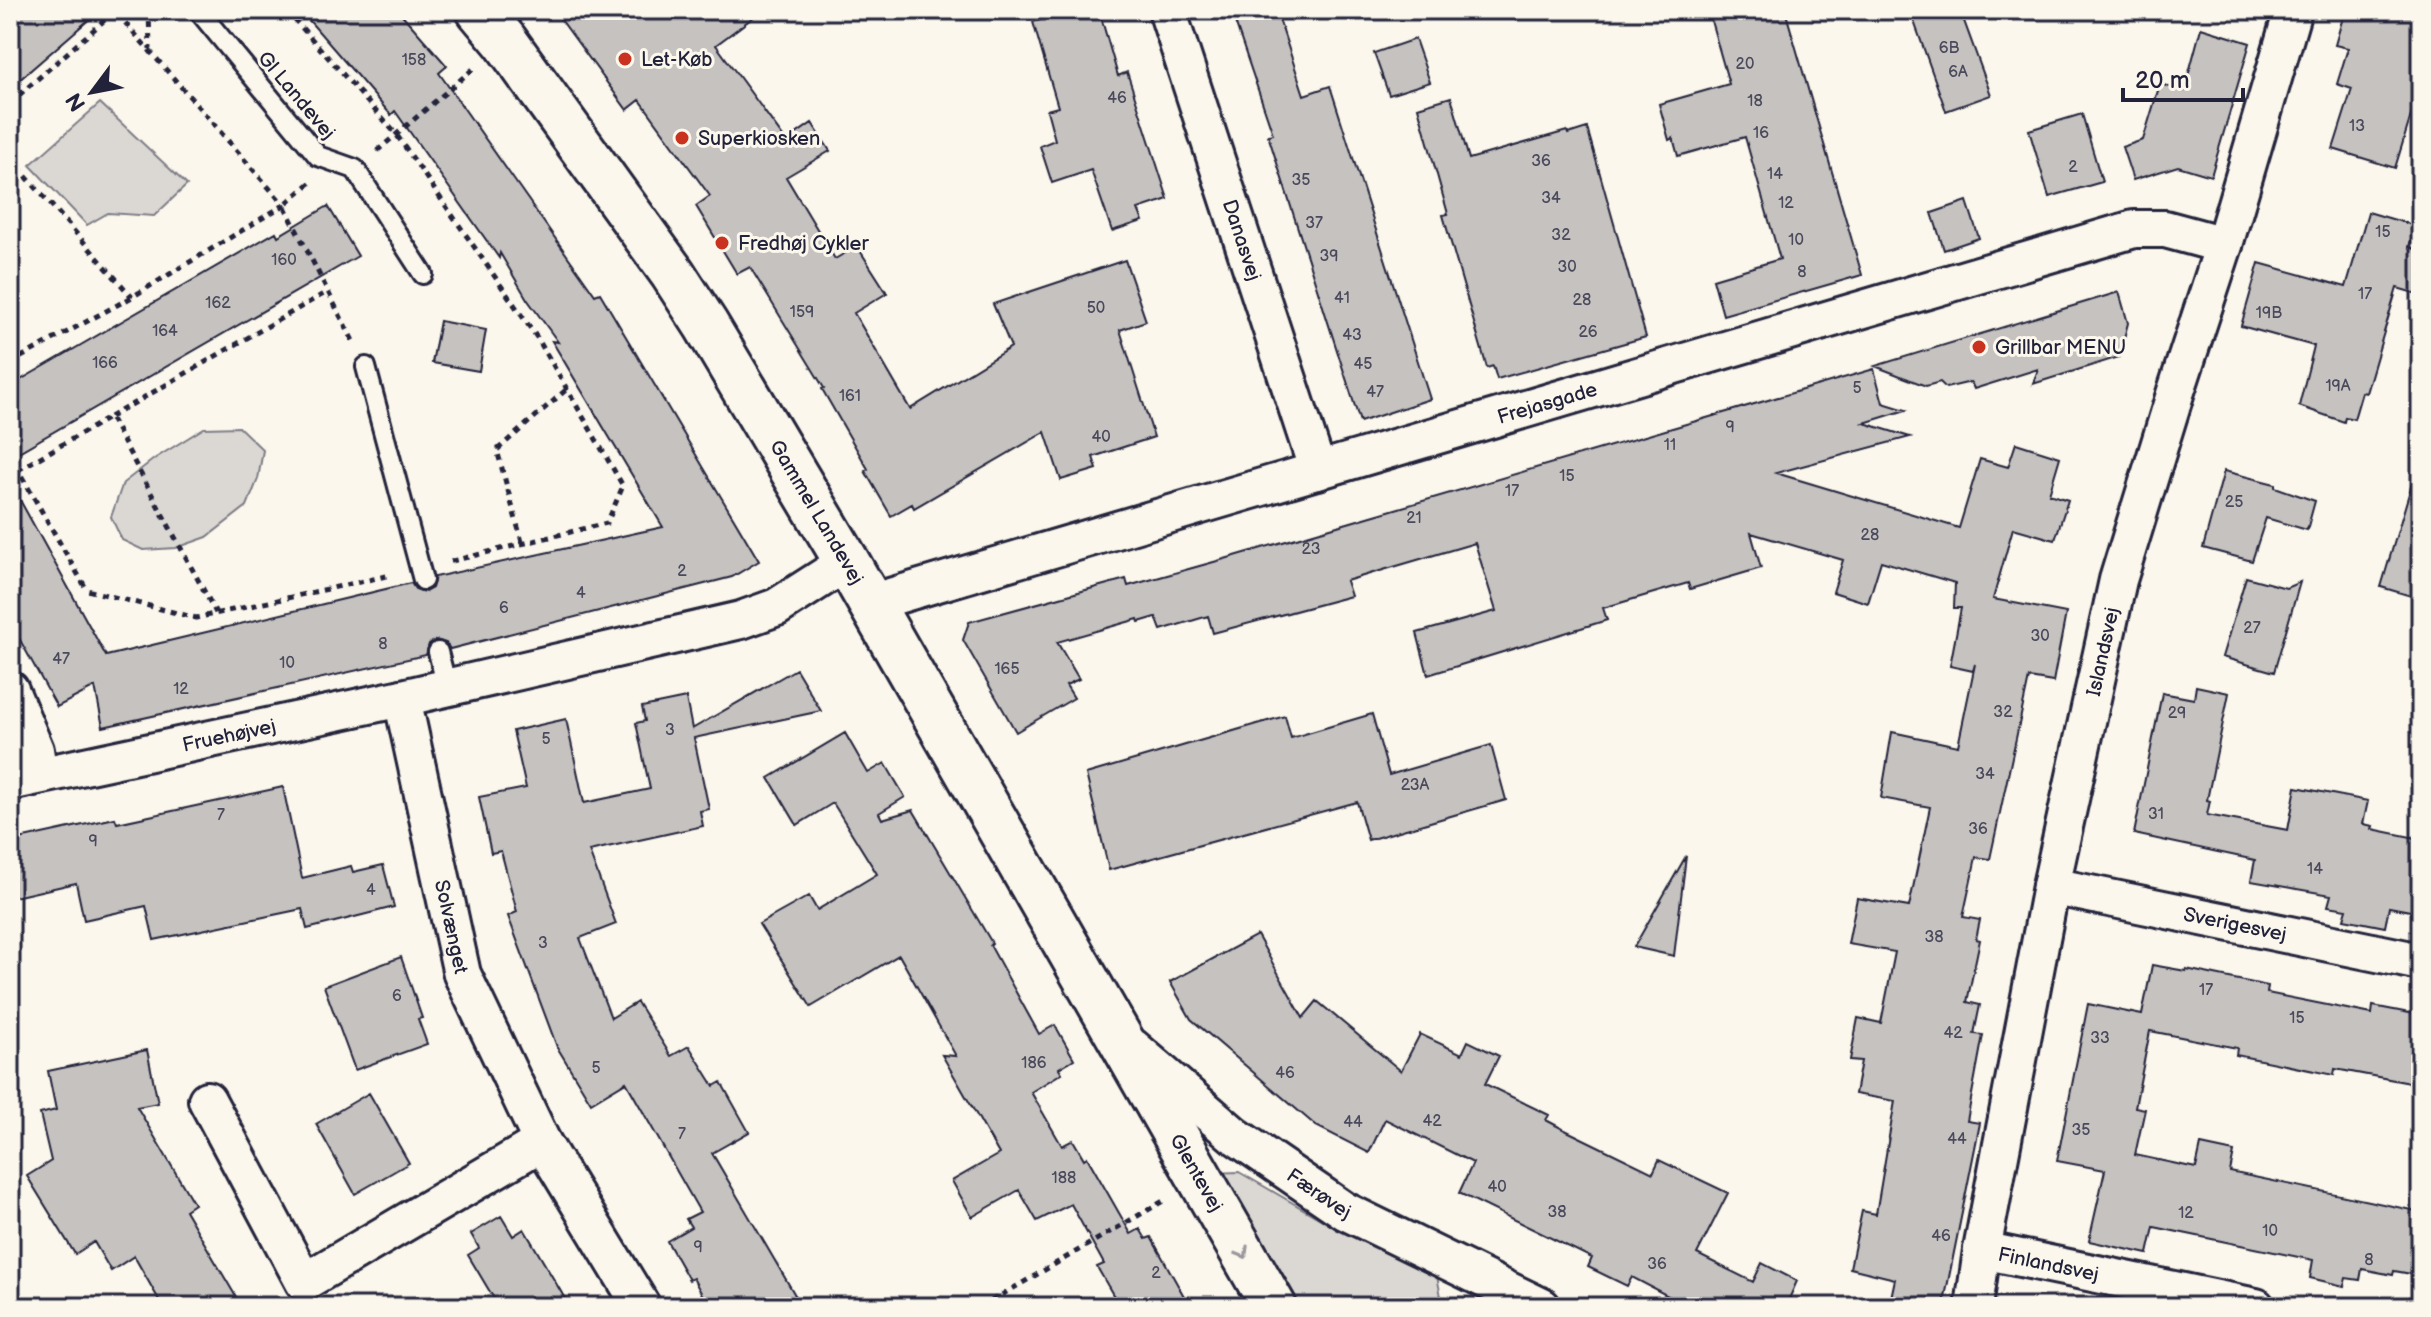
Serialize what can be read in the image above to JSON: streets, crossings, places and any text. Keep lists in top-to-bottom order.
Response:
{
  "streets": {
    "street": [
      "Danasvej",
      "Frejasgade",
      "Gammel Landevej",
      "Islandsvej",
      "Fruehøjvej",
      "Sverigesvej",
      "Solvænget",
      "Glentevej",
      "Færøvej",
      "Finlandsvej"
    ],
    "lane": ["Gl Landevej"]
  },
  "crossings": [
    ["Danasvej", "Frejasgade"],
    ["Frejasgade", "Gammel Landevej"],
    ["Frejasgade", "Islandsvej"],
    ["Gammel Landevej", "Fruehøjvej"],
    ["Gammel Landevej", "Glentevej"],
    ["Gammel Landevej", "Færøvej"],
    ["Islandsvej", "Sverigesvej"],
    ["Islandsvej", "Finlandsvej"],
    ["Fruehøjvej", "Solvænget"],
    ["Glentevej", "Færøvej"]
  ],
  "one_way": ["Glentevej"],
  "places": [
    "Let-Køb",
    "Superkiosken",
    "Fredhøj Cykler",
    "Grillbar MENU"
  ],
  "house_numbers": [
    "6B",
    "158",
    "20",
    "6A",
    "46",
    "18",
    "13",
    "16",
    "36",
    "2",
    "14",
    "35",
    "34",
    "12",
    "37",
    "15",
    "32",
    "10",
    "39",
    "160",
    "30",
    "8",
    "17",
    "41",
    "28",
    "162",
    "50",
    "159",
    "19B",
    "164",
    "26",
    "43",
    "166",
    "45",
    "19A",
    "5",
    "47",
    "161",
    "9",
    "40",
    "11",
    "15",
    "17",
    "25",
    "21",
    "28",
    "23",
    "2",
    "4",
    "6",
    "27",
    "30",
    "8",
    "47",
    "10",
    "165",
    "12",
    "32",
    "29",
    "3",
    "5",
    "34",
    "23A",
    "31",
    "7",
    "36",
    "9",
    "14",
    "4",
    "38",
    "3",
    "17",
    "6",
    "15",
    "42",
    "33",
    "186",
    "5",
    "46",
    "42",
    "44",
    "35",
    "7",
    "44",
    "188",
    "40",
    "38",
    "12",
    "10",
    "46",
    "9",
    "8",
    "36",
    "2"
  ],
  "scale_bar": "20 m",
  "north": "bottom left"
}
